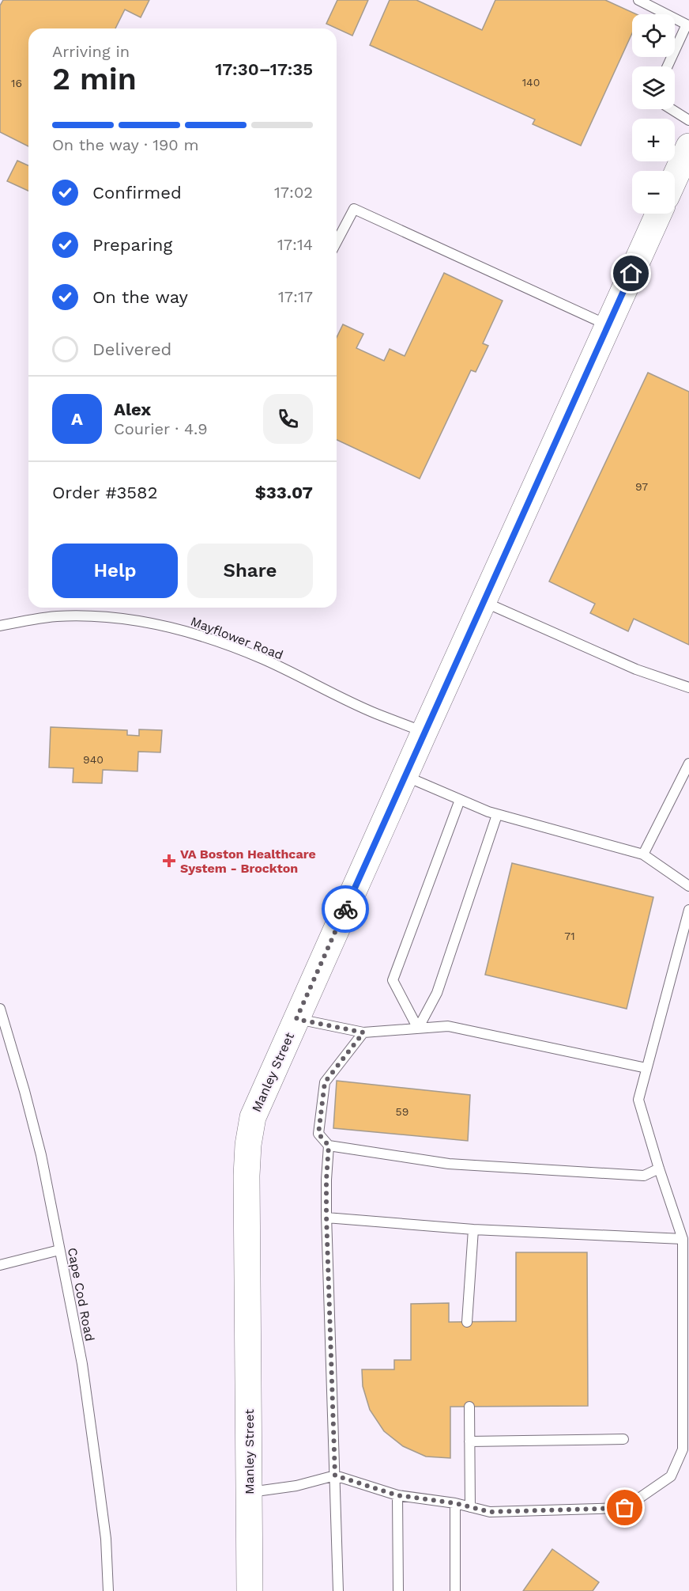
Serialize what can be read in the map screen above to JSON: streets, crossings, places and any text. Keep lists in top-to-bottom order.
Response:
{
  "streets": {
    "main road": ["Manley Street"],
    "lane": ["Mayflower Road", "Cape Cod Road"]
  },
  "crossings": [
    ["Mayflower Road", "Manley Street"]
  ],
  "places": {
    "health": ["VA Boston Healthcare System - Brockton"]
  },
  "house_numbers": [
    "140",
    "16",
    "97",
    "940",
    "71",
    "59"
  ],
  "page": {
    "map_buttons": ["+", "−"],
    "heading": ["2 min", "Arriving in", "17:30–17:35"],
    "panel": [
      "Alex",
      "Courier · 4.9",
      "Order #3582",
      "$33.07"
    ],
    "bar": "On the way · 190 m",
    "list": [
      ["Confirmed", "17:02"],
      ["Preparing", "17:14"],
      ["On the way", "17:17"],
      "Delivered"
    ],
    "round": "A",
    "buttons": ["Help", "Share"]
  }
}
